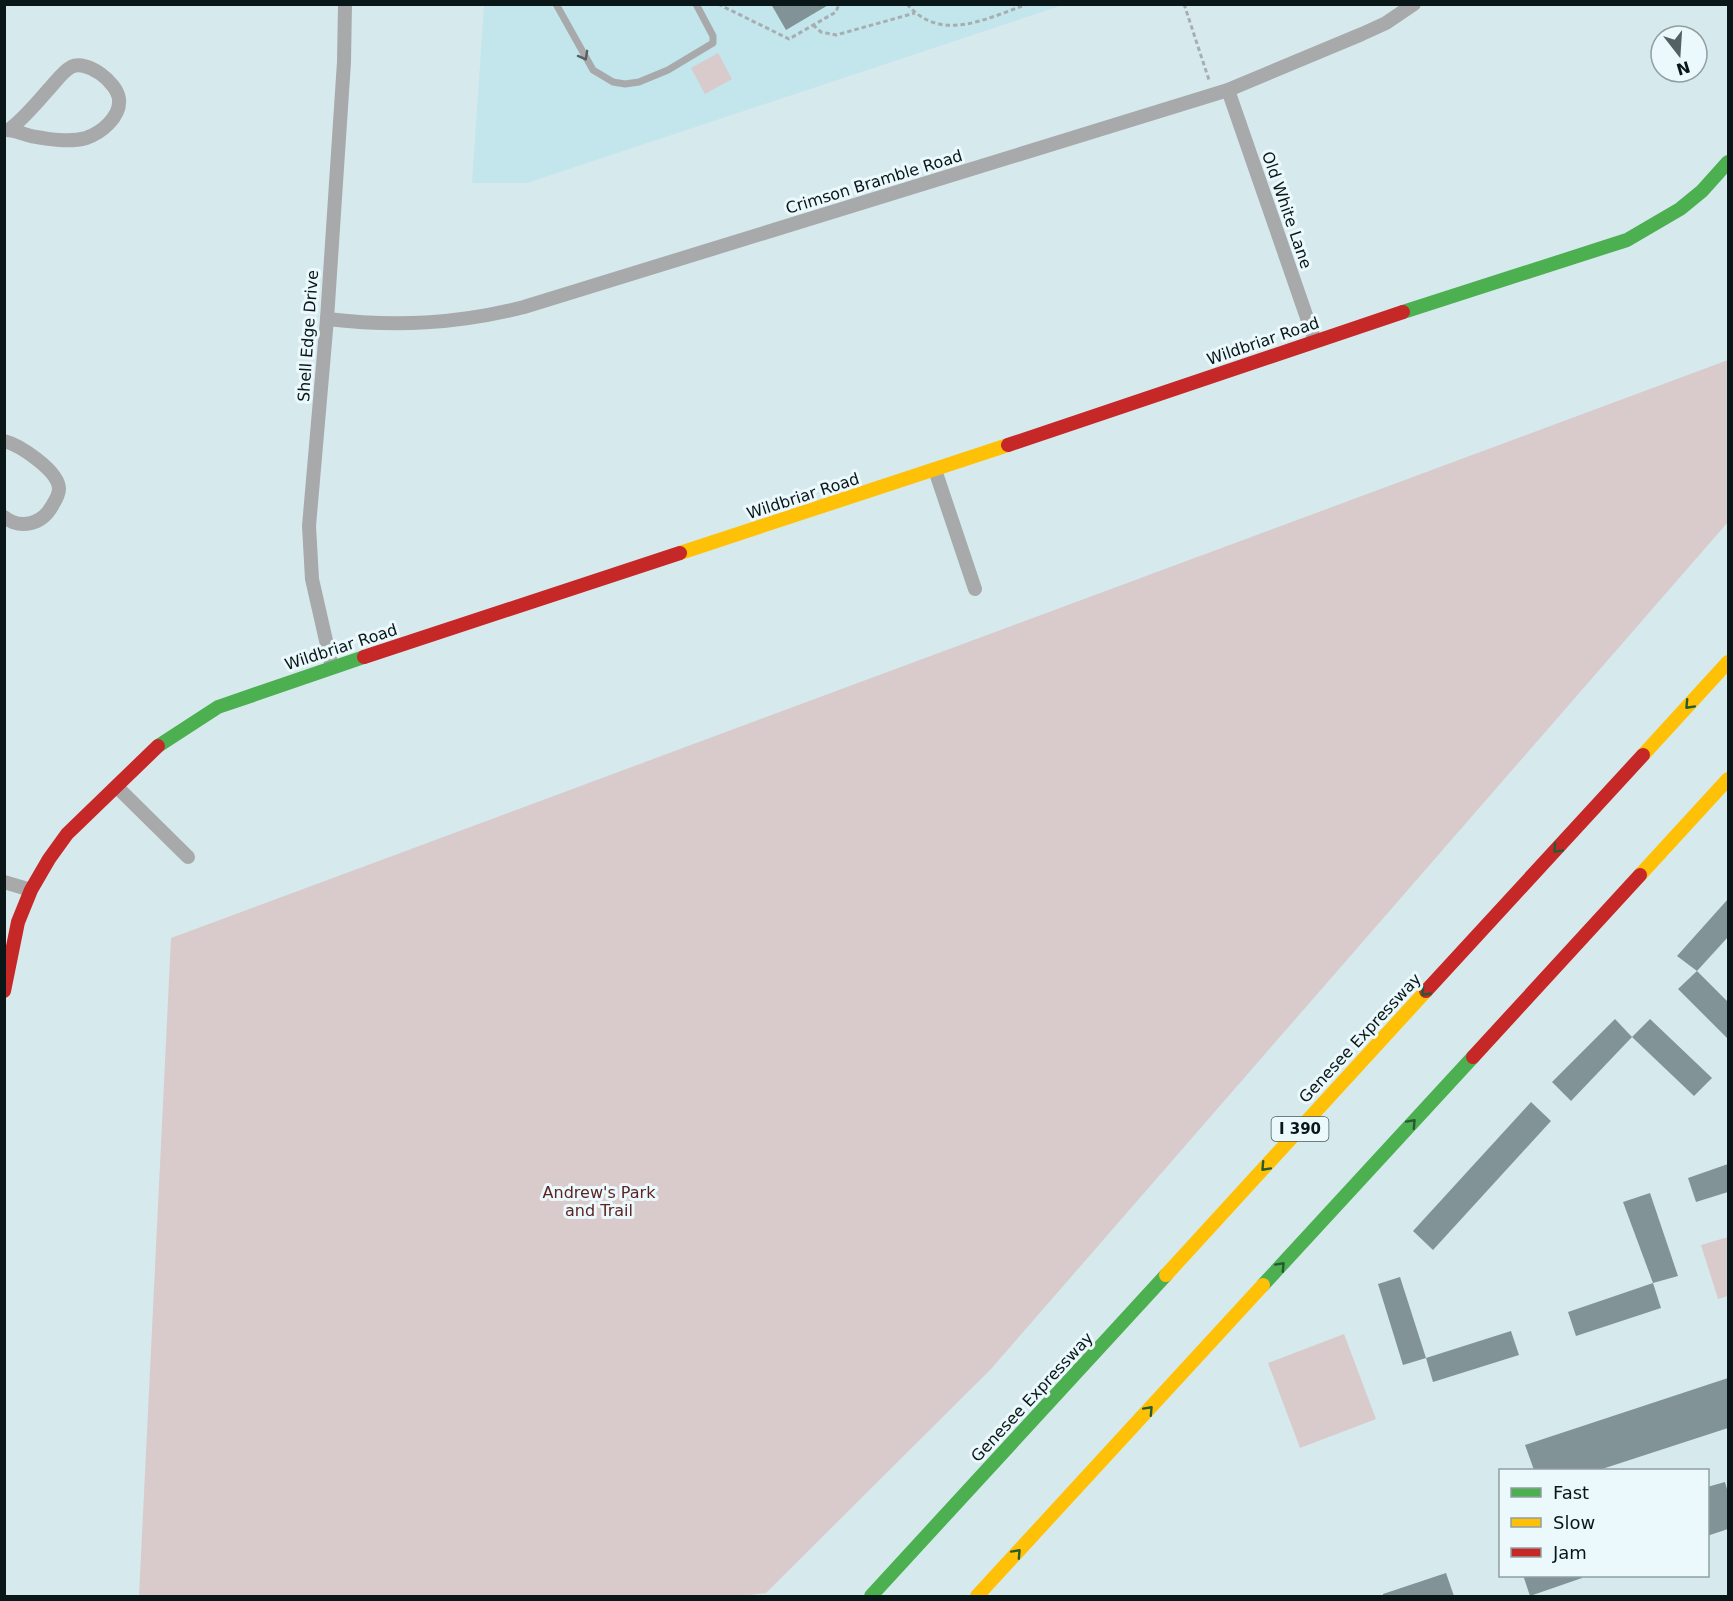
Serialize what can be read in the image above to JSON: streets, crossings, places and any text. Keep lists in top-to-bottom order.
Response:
{
  "streets": {
    "main road": ["Wildbriar Road", "Genesee Expressway", "I 390"],
    "street": ["Crimson Bramble Road", "Old White Lane", "Shell Edge Drive"]
  },
  "crossings": [
    ["Crimson Bramble Road", "Old White Lane"],
    ["Crimson Bramble Road", "Shell Edge Drive"],
    ["Old White Lane", "Wildbriar Road"],
    ["Shell Edge Drive", "Wildbriar Road"]
  ],
  "parks": ["Andrew's Park and Trail"],
  "legend": ["Fast", "Slow", "Jam"],
  "north": "bottom"
}
